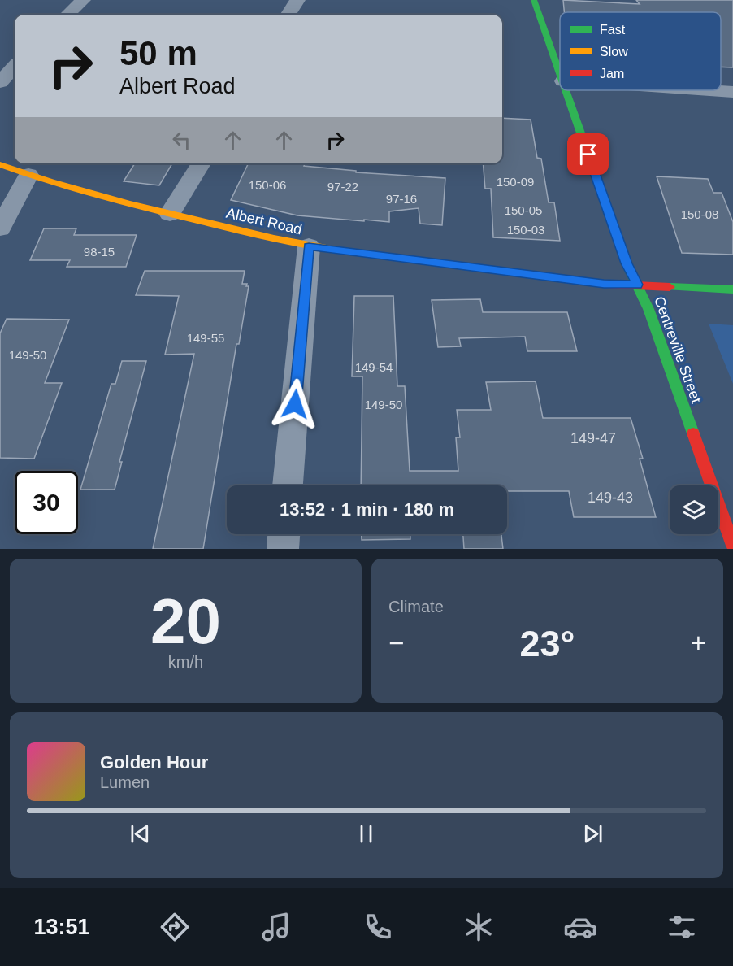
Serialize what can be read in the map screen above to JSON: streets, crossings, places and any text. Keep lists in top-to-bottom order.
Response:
{
  "streets": {
    "street": ["Albert Road", "Centreville Street"]
  },
  "crossings": [
    ["Albert Road", "Centreville Street"]
  ],
  "house_numbers": [
    "150-09",
    "150-06",
    "97-22",
    "97-16",
    "150-05",
    "150-08",
    "150-03",
    "98-15",
    "149-55",
    "149-50",
    "149-54",
    "149-50",
    "149-47",
    "149-43"
  ],
  "legend": ["Fast", "Slow", "Jam"],
  "page": {
    "turn": ["50 m", "Albert Road"],
    "limit": "30",
    "trip": "13:52 · 1 min · 180 m",
    "tile": [
      ["20", "km/h"],
      "Climate"
    ],
    "heat": ["−", "23°", "+"],
    "song": ["Golden Hour", "Lumen"],
    "tabs": "13:51"
  }
}
